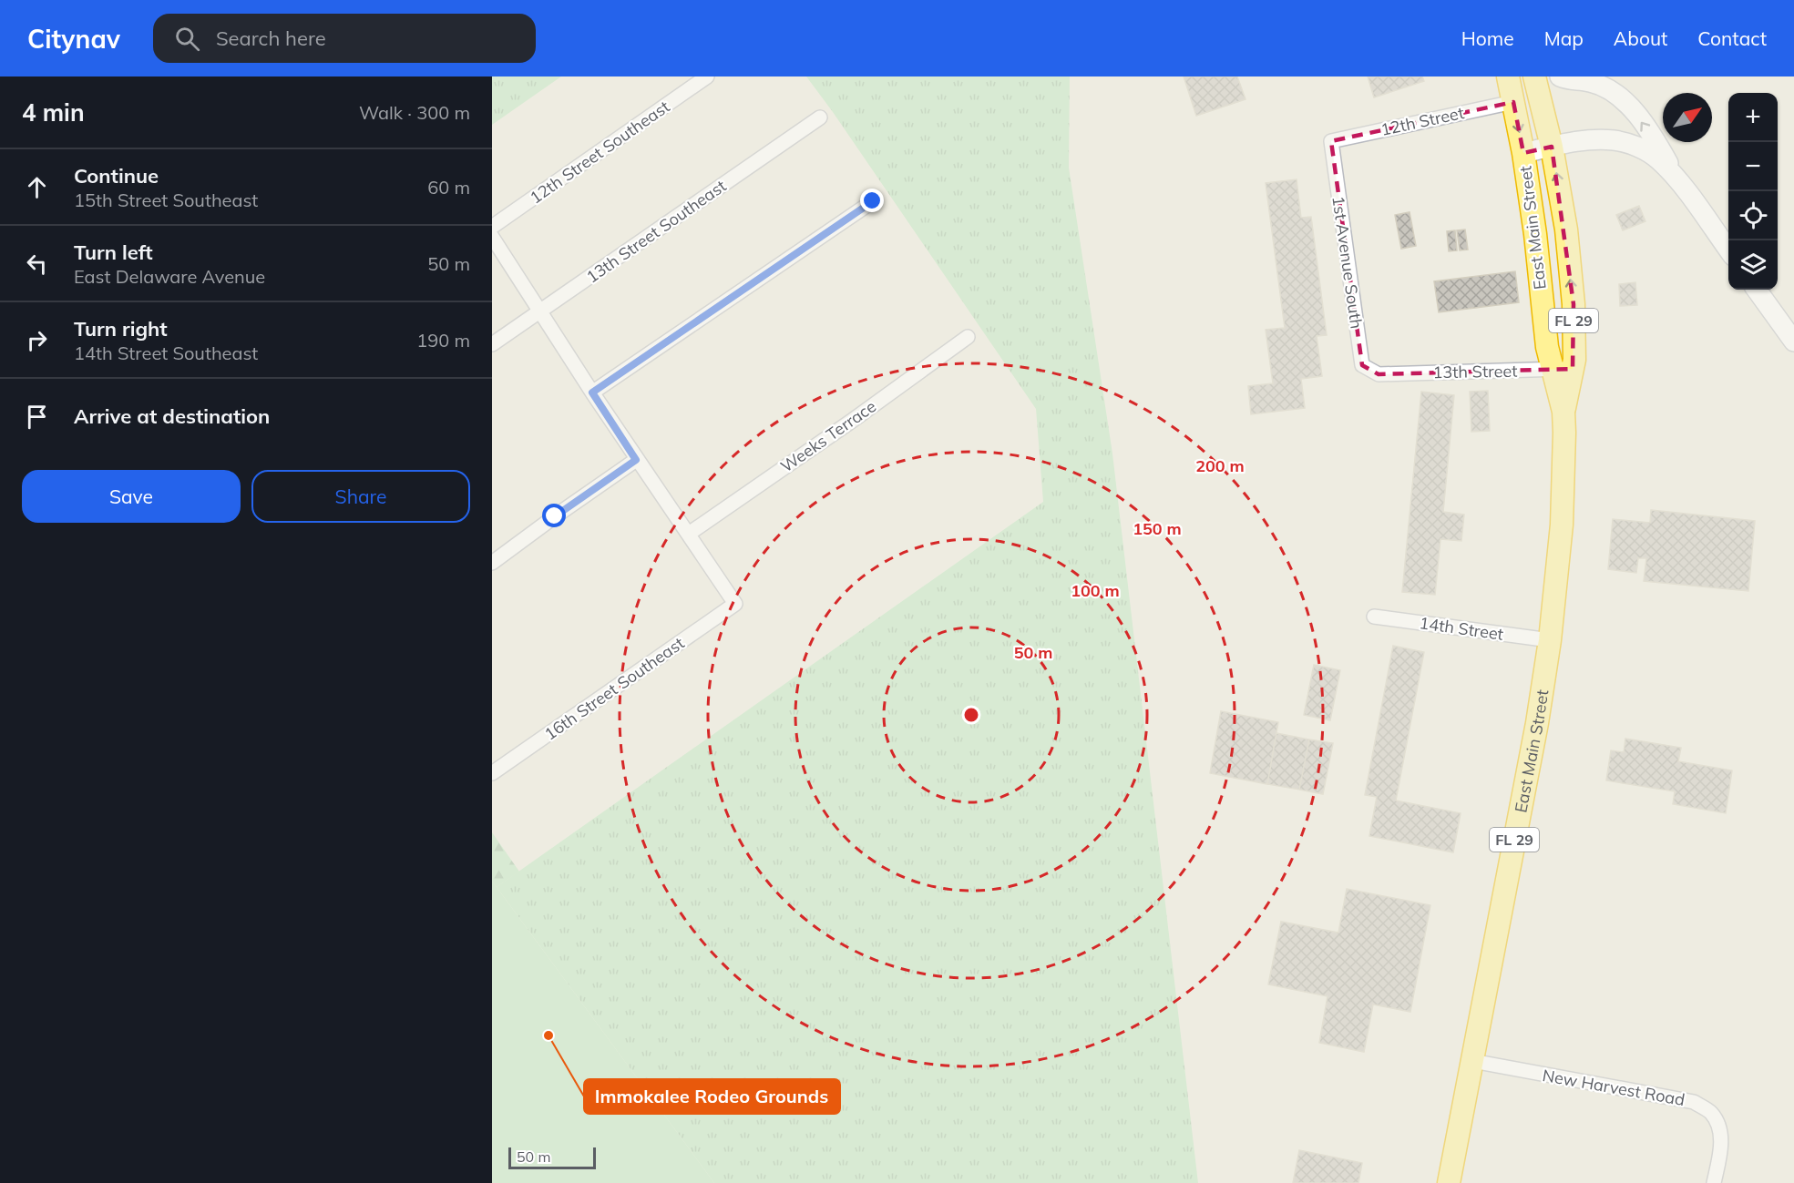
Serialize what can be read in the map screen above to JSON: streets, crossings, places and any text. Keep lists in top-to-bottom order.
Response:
{
  "streets": {
    "highway": ["East Main Street", "FL 29"],
    "street": [
      "12th Street",
      "12th Street Southeast",
      "13th Street Southeast",
      "1st Avenue South",
      "13th Street",
      "Weeks Terrace",
      "14th Street",
      "16th Street Southeast",
      "New Harvest Road"
    ]
  },
  "crossings": [
    ["12th Street", "East Main Street"],
    ["12th Street", "1st Avenue South"],
    ["East Main Street", "13th Street"],
    ["East Main Street", "14th Street"],
    ["East Main Street", "New Harvest Road"],
    ["1st Avenue South", "13th Street"],
    ["Weeks Terrace", "16th Street Southeast"]
  ],
  "places": ["Immokalee Rodeo Grounds"],
  "scale_bar": "50 m",
  "north": "top right",
  "page": {
    "header": "Citynav",
    "search": "Search here",
    "nav": [
      "Home",
      "Map",
      "About",
      "Contact"
    ],
    "heading": ["4 min", "Walk · 300 m"],
    "map_buttons": ["+", "−"],
    "list": [
      ["Continue", "15th Street Southeast", "60 m"],
      ["Turn left", "East Delaware Avenue", "50 m"],
      ["Turn right", "14th Street Southeast", "190 m"],
      "Arrive at destination"
    ],
    "buttons": ["Save", "Share"],
    "scale": "50 m"
  },
  "rings": [
    "200 m",
    "150 m",
    "100 m",
    "50 m"
  ]
}
